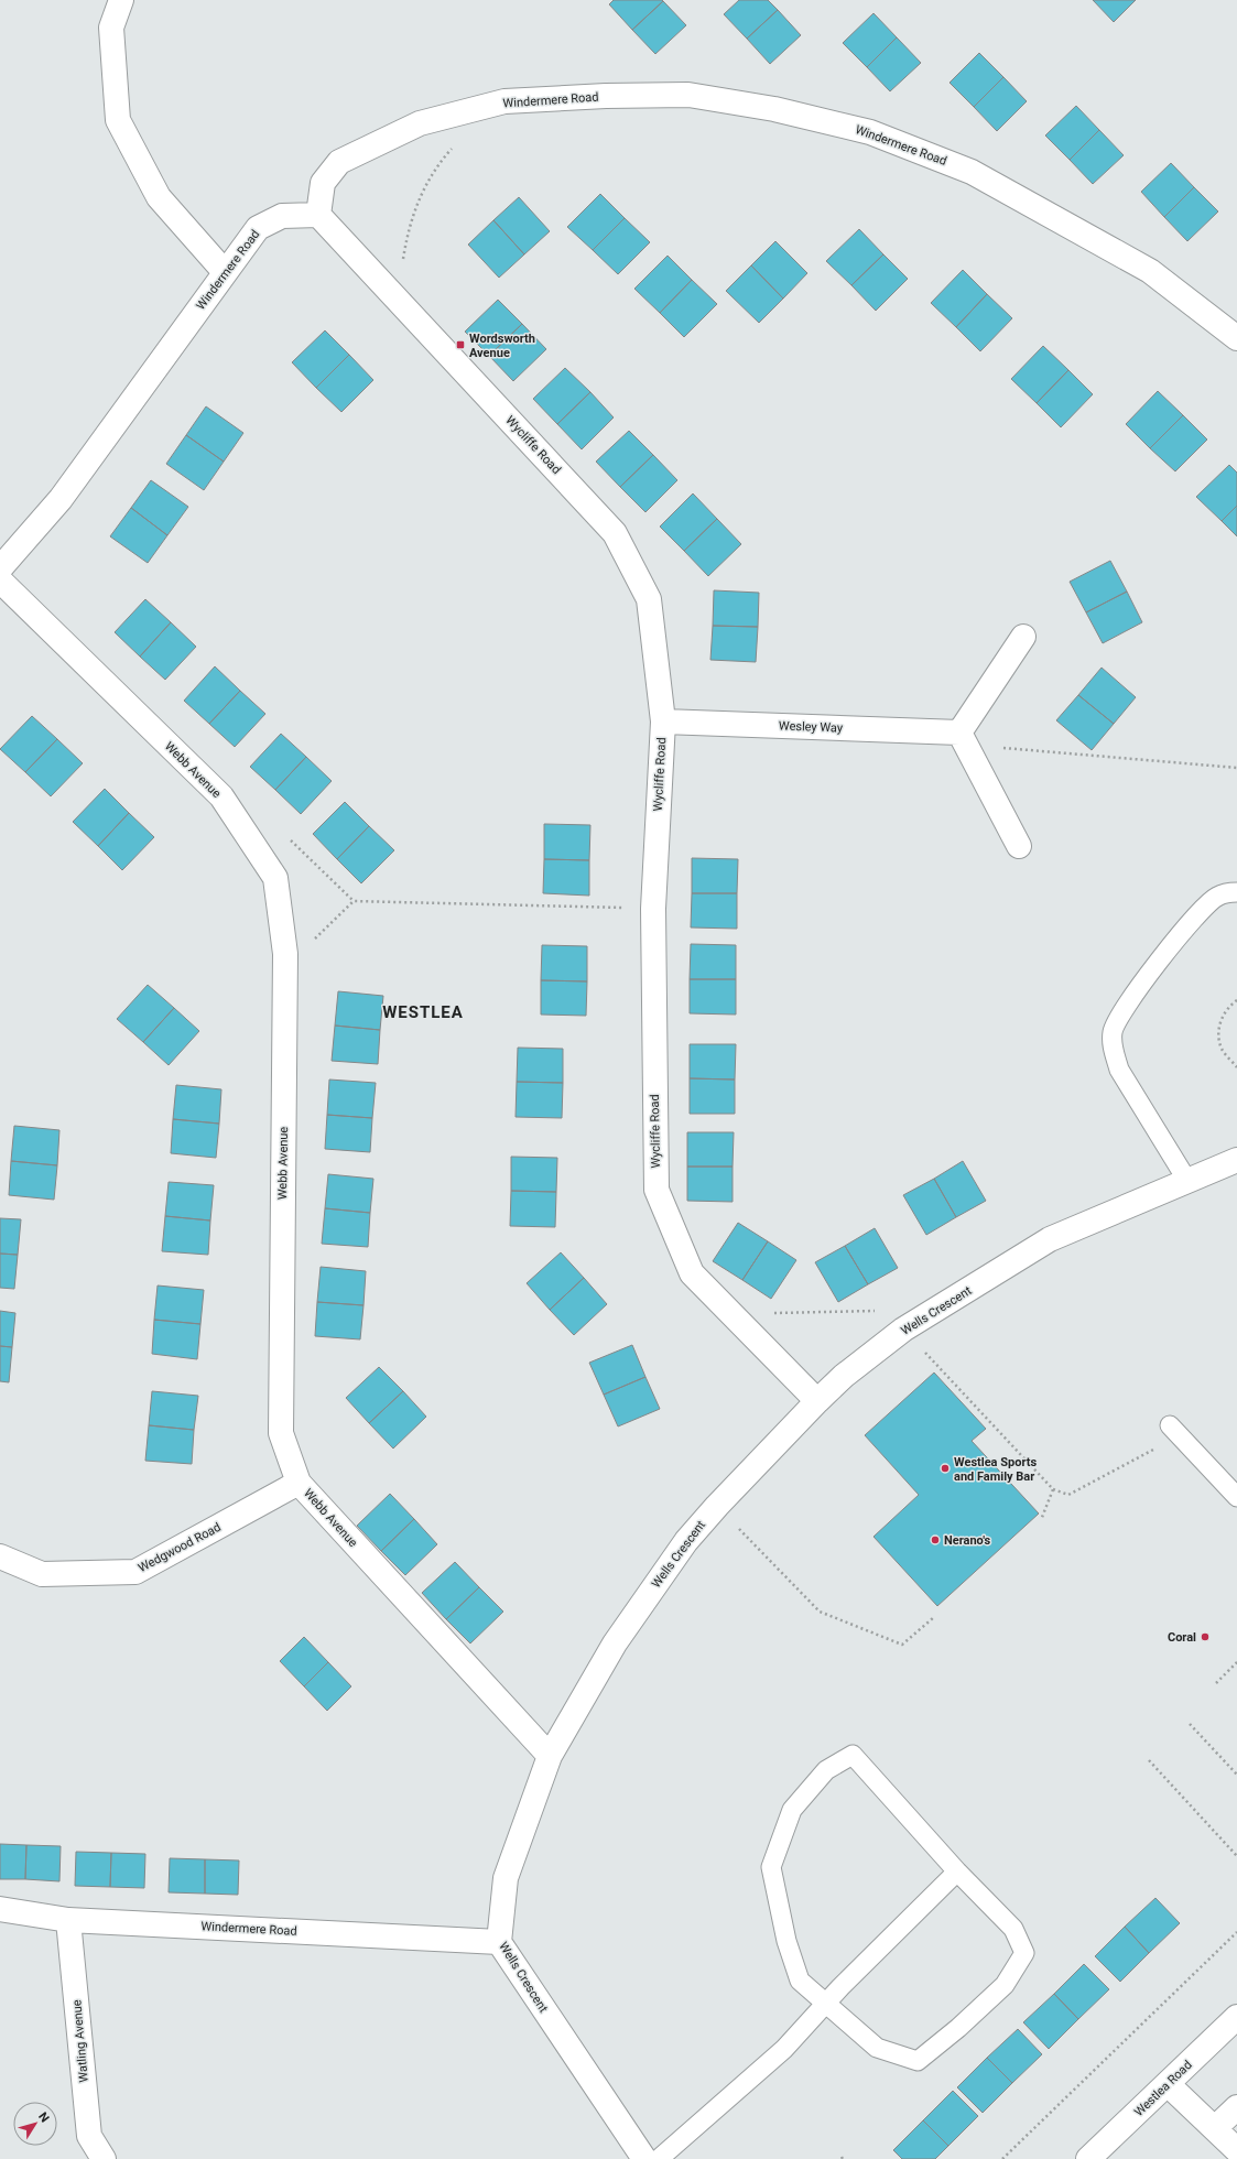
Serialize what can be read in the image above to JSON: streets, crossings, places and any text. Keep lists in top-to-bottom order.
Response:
{
  "streets": {
    "street": [
      "Windermere Road",
      "Wycliffe Road",
      "Wesley Way",
      "Webb Avenue",
      "Wells Crescent",
      "Wedgwood Road",
      "Watling Avenue",
      "Westlea Road"
    ]
  },
  "crossings": [
    ["Windermere Road", "Wycliffe Road"],
    ["Windermere Road", "Wells Crescent"],
    ["Windermere Road", "Watling Avenue"],
    ["Wycliffe Road", "Wesley Way"],
    ["Wycliffe Road", "Wells Crescent"],
    ["Webb Avenue", "Wells Crescent"],
    ["Webb Avenue", "Wedgwood Road"]
  ],
  "districts": ["WESTLEA"],
  "places": {
    "transit": ["Wordsworth Avenue"],
    "other": ["Westlea Sports and Family Bar", "Nerano's", "Coral"]
  },
  "north": "top right"
}
